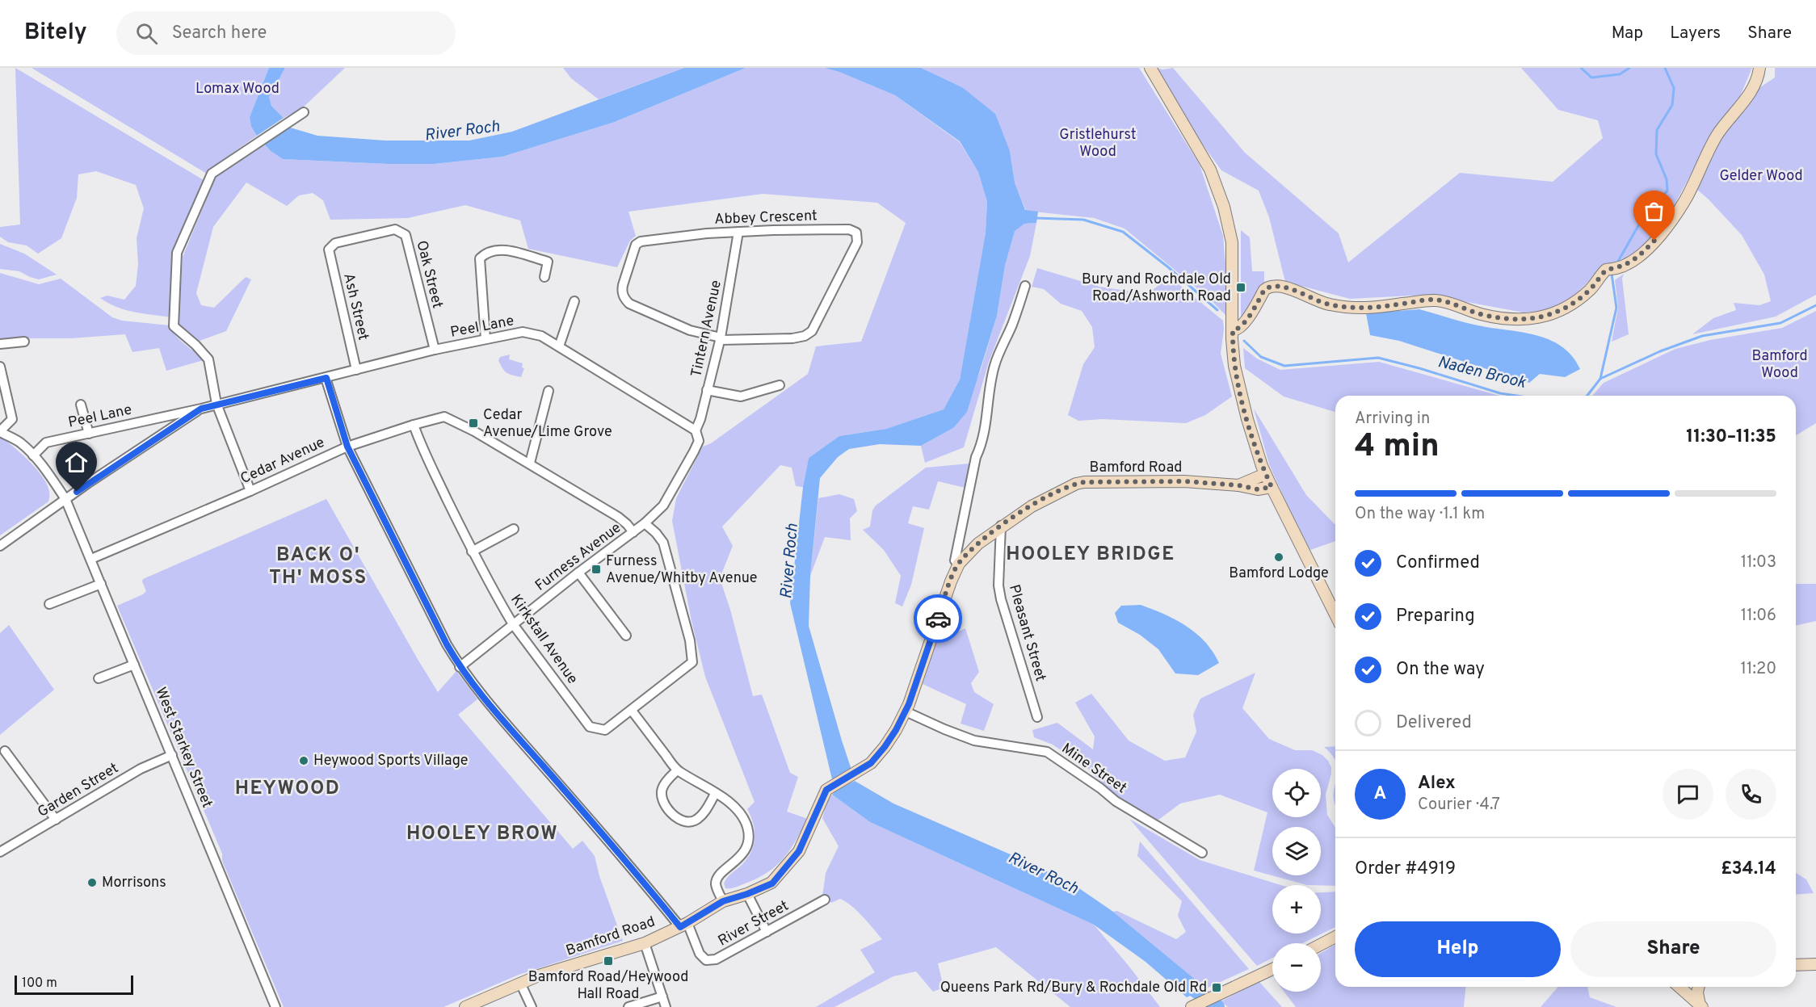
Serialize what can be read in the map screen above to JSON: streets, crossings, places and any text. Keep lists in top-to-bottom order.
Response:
{
  "streets": {
    "street": [
      "Abbey Crescent",
      "Oak Street",
      "Ash Street",
      "Peel Lane",
      "Tintern Avenue",
      "Cedar Avenue",
      "Bamford Road",
      "Furness Avenue",
      "Pleasant Street",
      "Kirkstall Avenue",
      "West Starkey Street",
      "Mine Street",
      "Garden Street",
      "River Street"
    ]
  },
  "crossings": [
    ["Abbey Crescent", "Tintern Avenue"],
    ["Oak Street", "Ash Street"],
    ["Oak Street", "Peel Lane"],
    ["Ash Street", "Peel Lane"],
    ["Peel Lane", "Tintern Avenue"],
    ["Peel Lane", "West Starkey Street"],
    ["Cedar Avenue", "Furness Avenue"],
    ["Cedar Avenue", "Kirkstall Avenue"],
    ["Cedar Avenue", "West Starkey Street"],
    ["Bamford Road", "Pleasant Street"],
    ["Bamford Road", "Mine Street"],
    ["Bamford Road", "River Street"],
    ["Furness Avenue", "Kirkstall Avenue"],
    ["West Starkey Street", "Garden Street"]
  ],
  "districts": [
    "HOOLEY BRIDGE",
    "BACK O' TH' MOSS",
    "HEYWOOD",
    "HOOLEY BROW"
  ],
  "water": ["River Roch", "Naden Brook"],
  "parks": [
    "Lomax Wood",
    "Gristlehurst Wood",
    "Gelder Wood",
    "Bamford Wood"
  ],
  "places": {
    "transit": [
      "Bury and Rochdale Old Road/Ashworth Road",
      "Cedar Avenue/Lime Grove",
      "Furness Avenue/Whitby Avenue",
      "Bamford Road/Heywood Hall Road",
      "Queens Park Rd/Bury & Rochdale Old Rd"
    ],
    "other": ["Bamford Lodge", "Heywood Sports Village", "Morrisons"]
  },
  "scale_bar": "100 m",
  "page": {
    "header": "Bitely",
    "search": "Search here",
    "nav": ["Map", "Layers", "Share"],
    "heading": ["4 min", "Arriving in", "11:30–11:35"],
    "panel": [
      "Alex",
      "Courier · 4.7",
      "Order #4919",
      "£34.14"
    ],
    "bar": "On the way · 1.1 km",
    "list": [
      ["Confirmed", "11:03"],
      ["Preparing", "11:06"],
      ["On the way", "11:20"],
      "Delivered"
    ],
    "map_buttons": ["+", "−"],
    "round": "A",
    "buttons": ["Help", "Share"],
    "scale": "100 m"
  }
}
